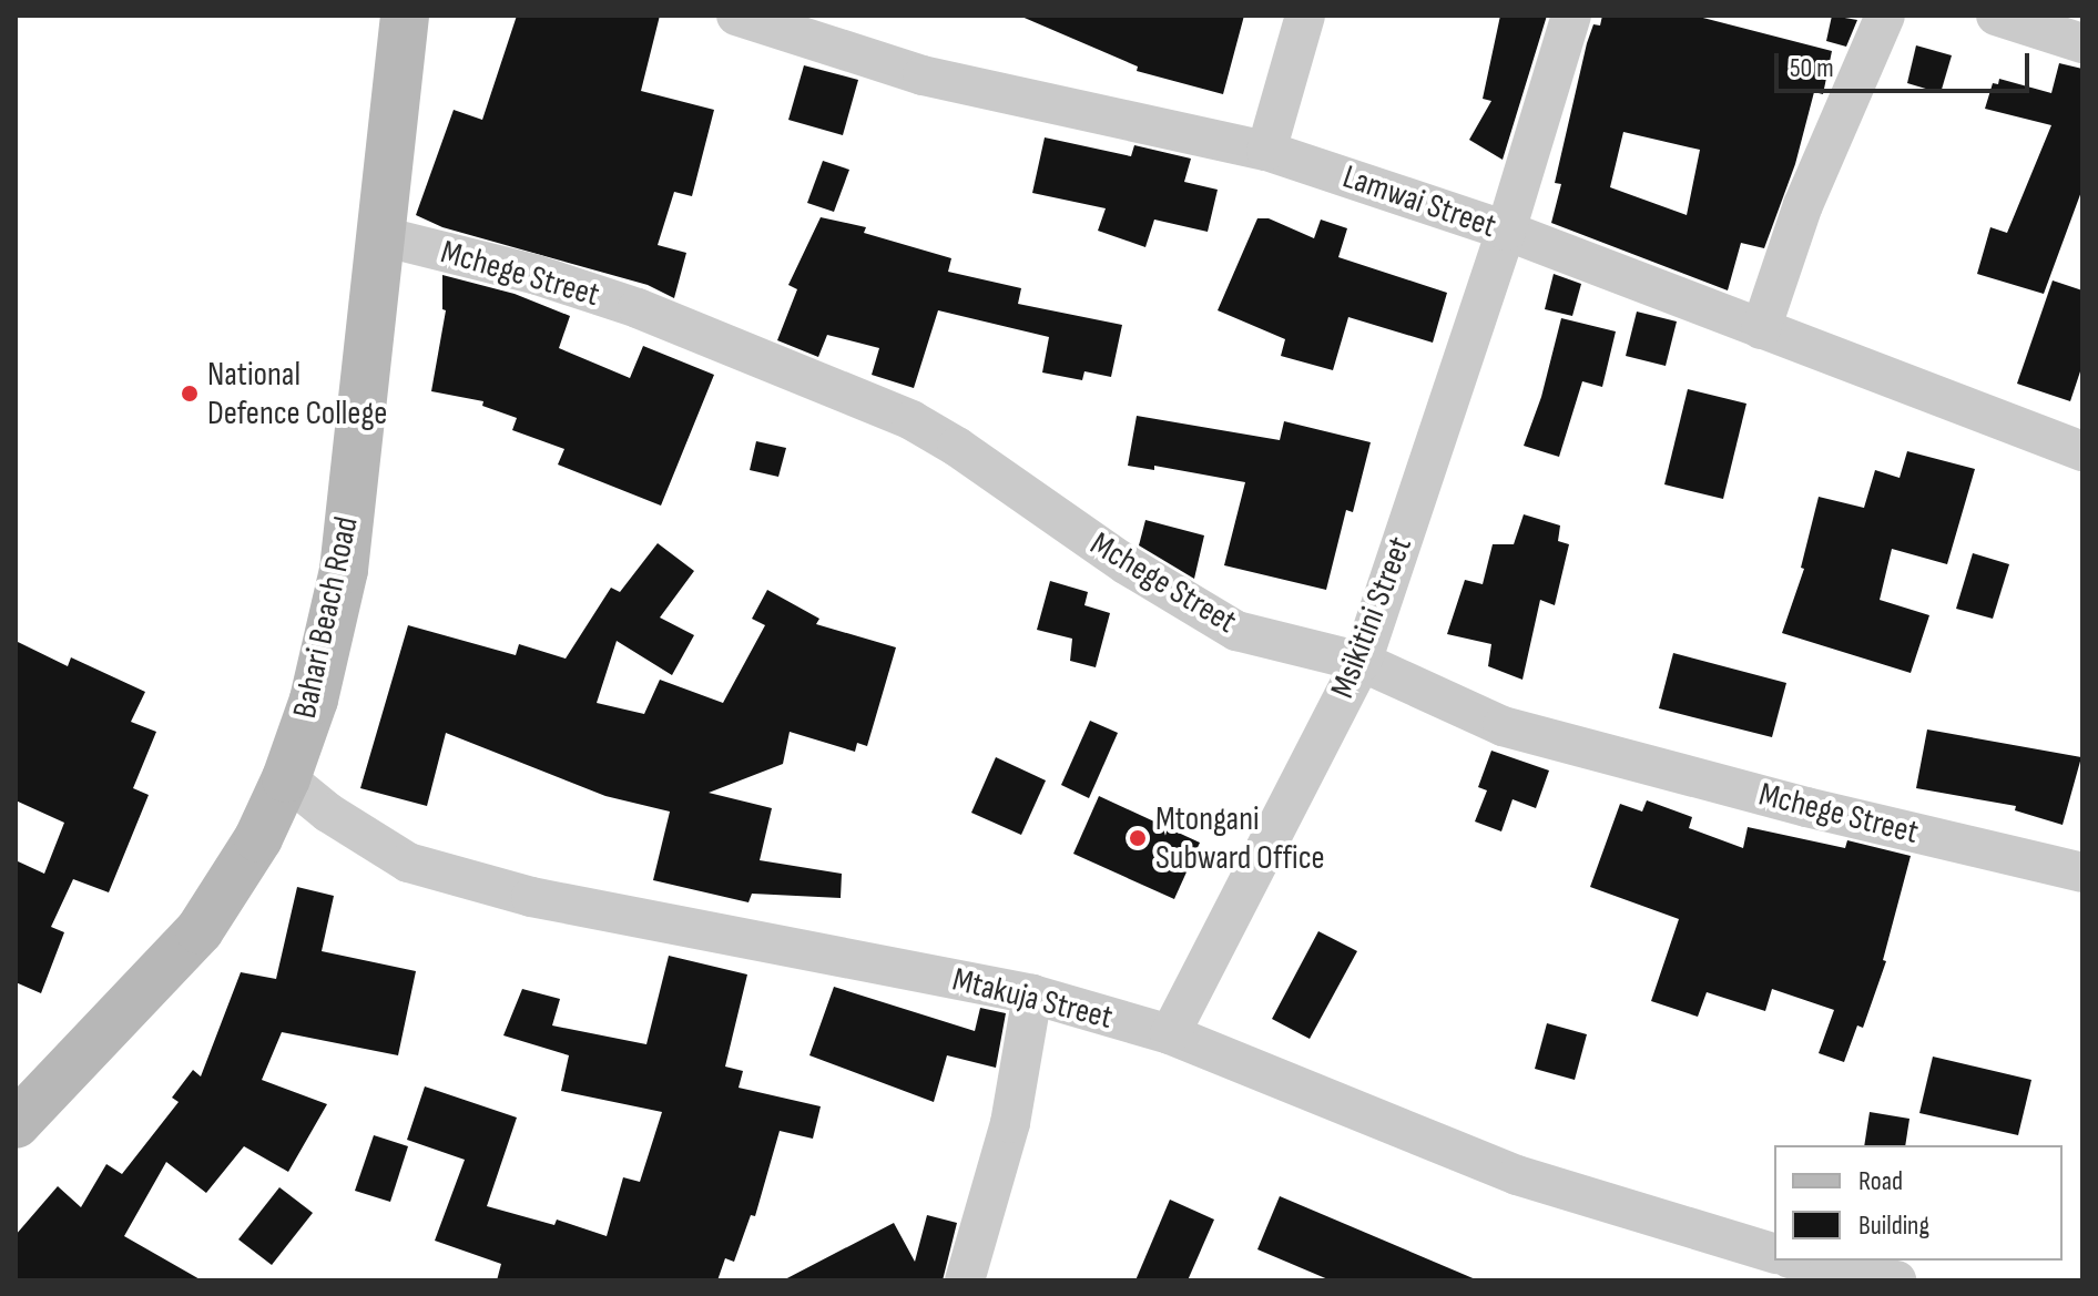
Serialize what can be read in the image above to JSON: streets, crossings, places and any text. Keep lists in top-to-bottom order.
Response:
{
  "streets": {
    "street": [
      "Lamwai Street",
      "Mchege Street",
      "Bahari Beach Road",
      "Msikitini Street",
      "Mtakuja Street"
    ]
  },
  "crossings": [
    ["Lamwai Street", "Msikitini Street"],
    ["Mchege Street", "Bahari Beach Road"],
    ["Mchege Street", "Msikitini Street"],
    ["Bahari Beach Road", "Mtakuja Street"],
    ["Msikitini Street", "Mtakuja Street"]
  ],
  "places": ["National Defence College", "Mtongani Subward Office"],
  "legend": ["Road", "Building"],
  "scale_bar": "50 m"
}
